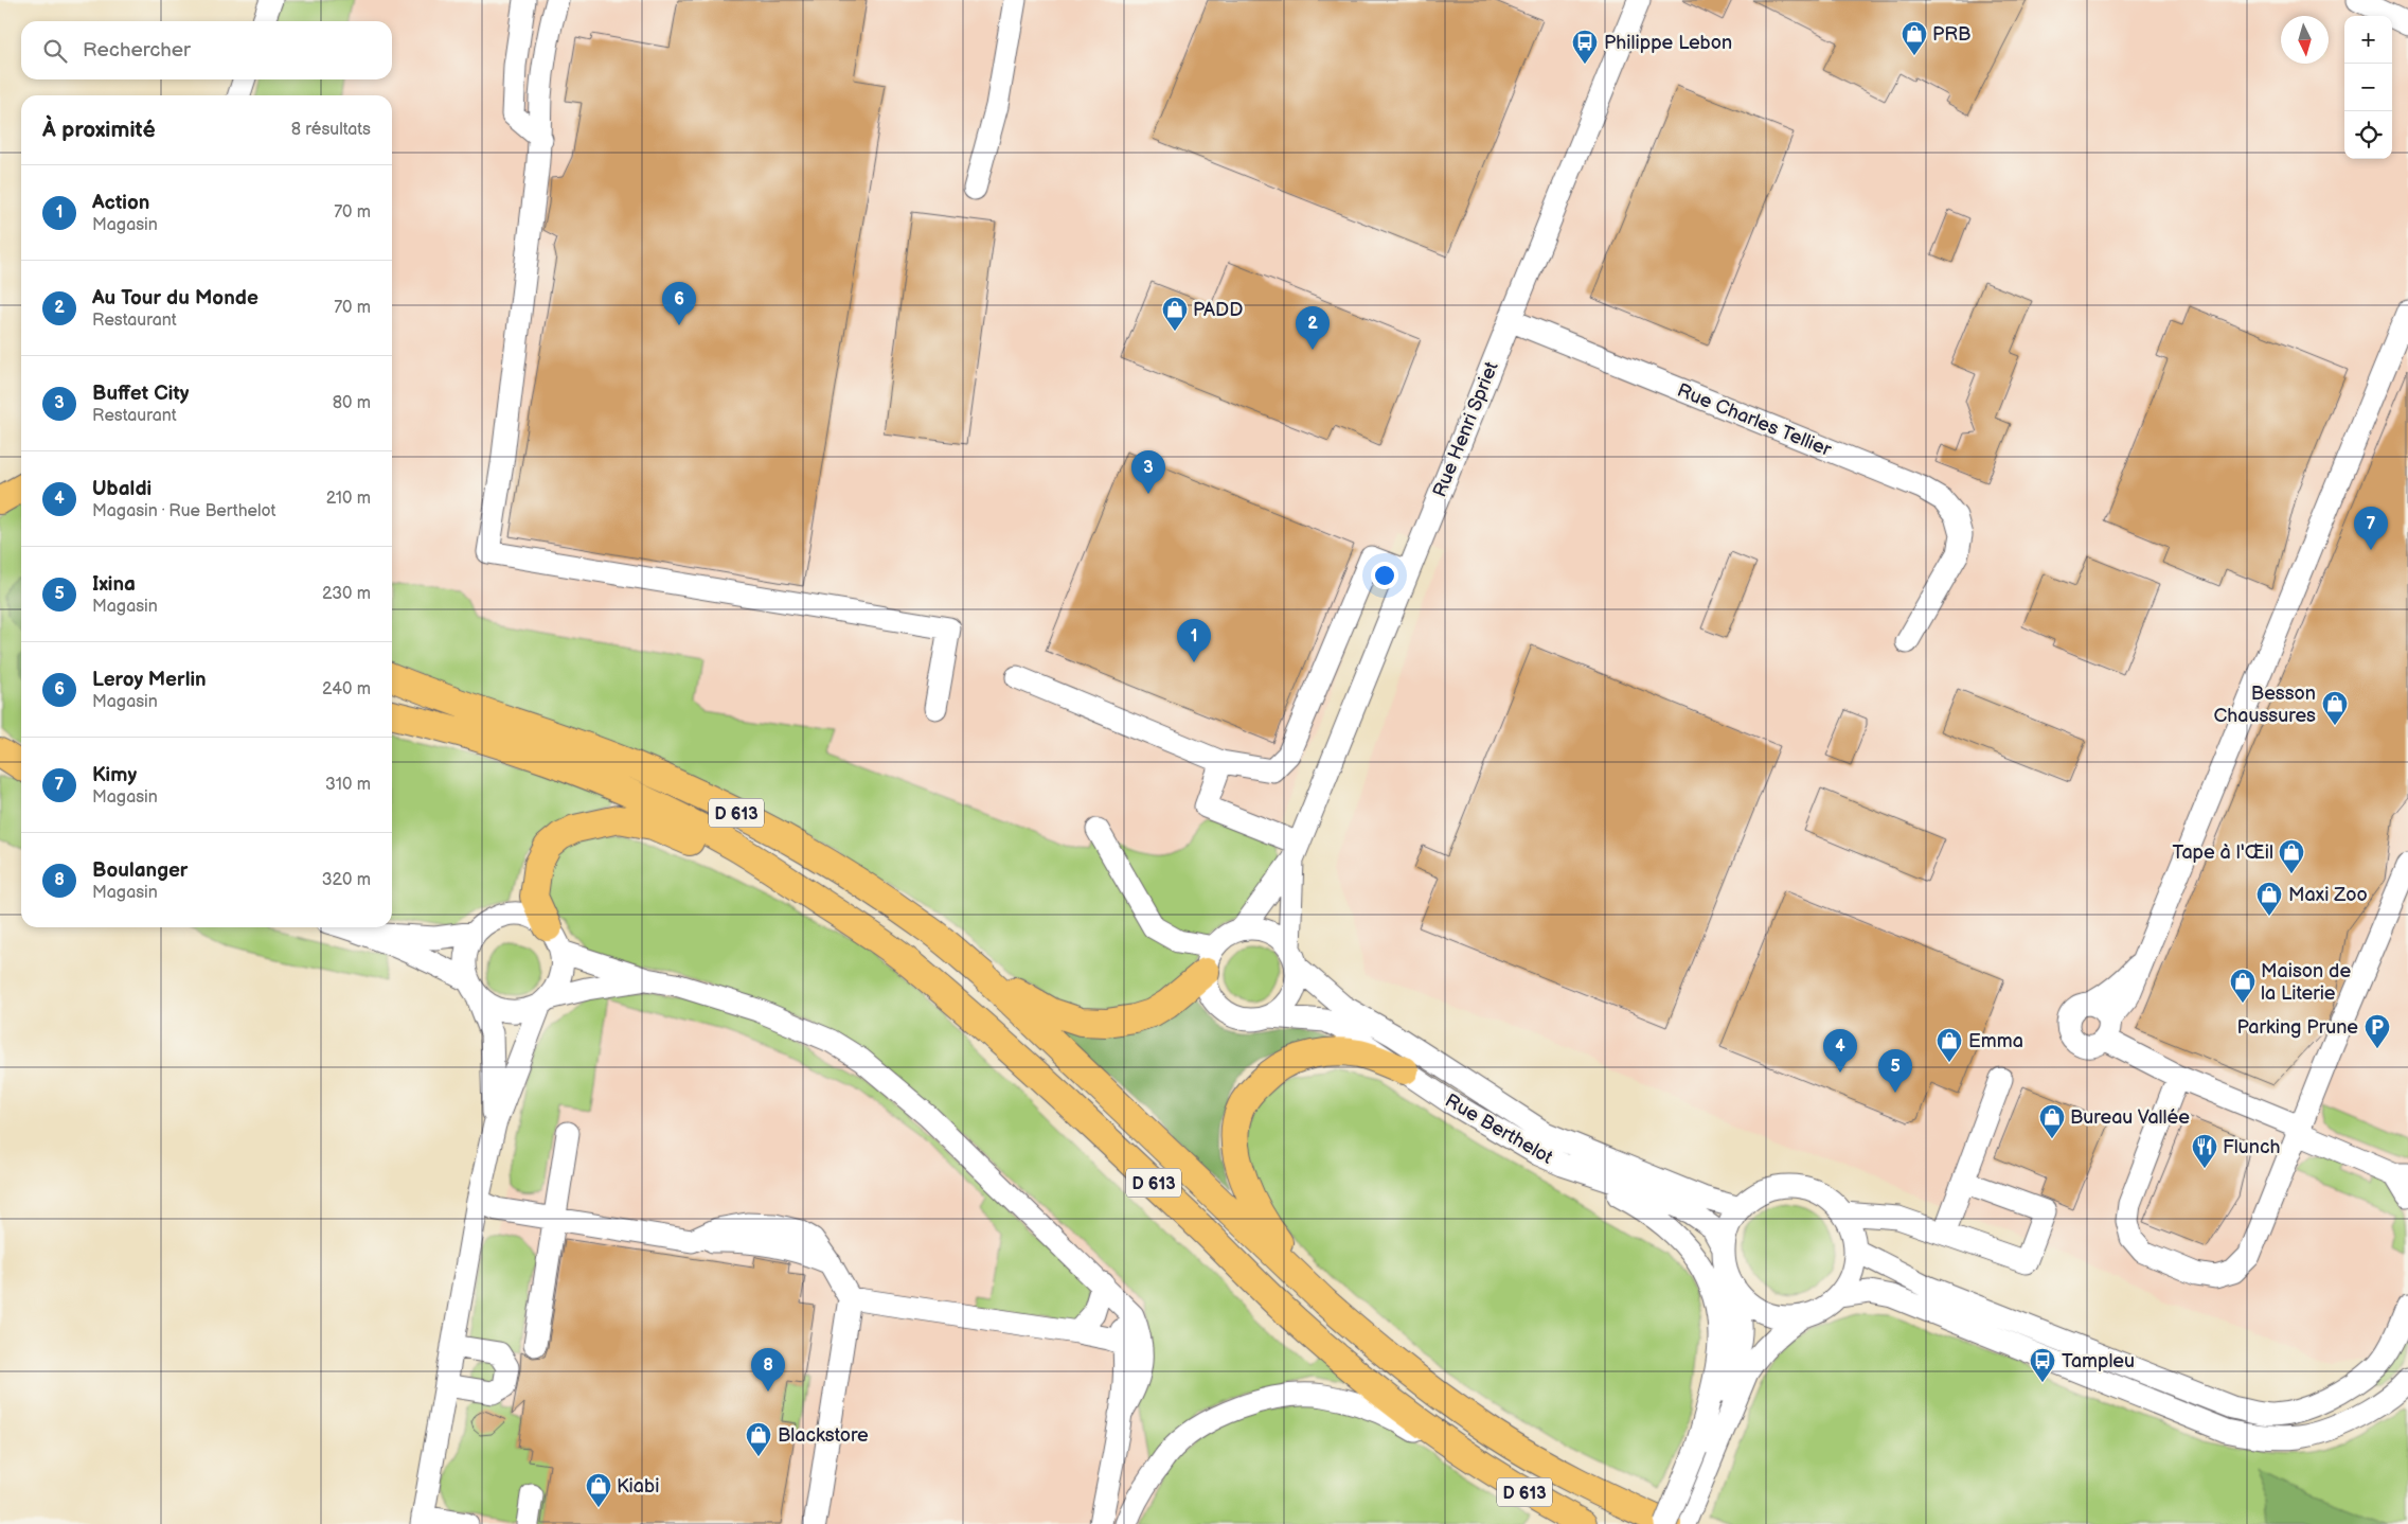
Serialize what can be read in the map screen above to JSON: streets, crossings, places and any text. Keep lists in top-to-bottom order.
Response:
{
  "streets": {
    "main road": ["D 613"],
    "street": ["Rue Charles Tellier", "Rue Henri Spriet", "Rue Berthelot"]
  },
  "crossings": [
    ["Rue Charles Tellier", "Rue Henri Spriet"]
  ],
  "places": {
    "shop": [
      "PRB",
      "PADD",
      "Besson Chaussures",
      "Tape à l'Œil",
      "Maxi Zoo",
      "Maison de la Literie",
      "Emma",
      "Bureau Vallée",
      "Blackstore",
      "Kiabi"
    ],
    "bus stop": ["Philippe Lebon", "Tampleu"],
    "parking": ["Parking Prune"],
    "restaurant": ["Flunch"]
  },
  "north": "bottom",
  "page": {
    "map_buttons": ["+", "−"],
    "search": "Rechercher",
    "heading": ["À proximité", "8 résultats"],
    "list": [
      {
        "mark": "1",
        "name": "Action",
        "note": "Magasin",
        "value": "70 m"
      },
      {
        "mark": "2",
        "name": "Au Tour du Monde",
        "note": "Restaurant",
        "value": "70 m"
      },
      {
        "mark": "3",
        "name": "Buffet City",
        "note": "Restaurant",
        "value": "80 m"
      },
      {
        "mark": "4",
        "name": "Ubaldi",
        "note": "Magasin · Rue Berthelot",
        "value": "210 m"
      },
      {
        "mark": "5",
        "name": "Ixina",
        "note": "Magasin",
        "value": "230 m"
      },
      {
        "mark": "6",
        "name": "Leroy Merlin",
        "note": "Magasin",
        "value": "240 m"
      },
      {
        "mark": "7",
        "name": "Kimy",
        "note": "Magasin",
        "value": "310 m"
      },
      {
        "mark": "8",
        "name": "Boulanger",
        "note": "Magasin",
        "value": "320 m"
      }
    ],
    "pins": [
      "6",
      "2",
      "3",
      "7",
      "1",
      "4",
      "5",
      "8"
    ]
  }
}
